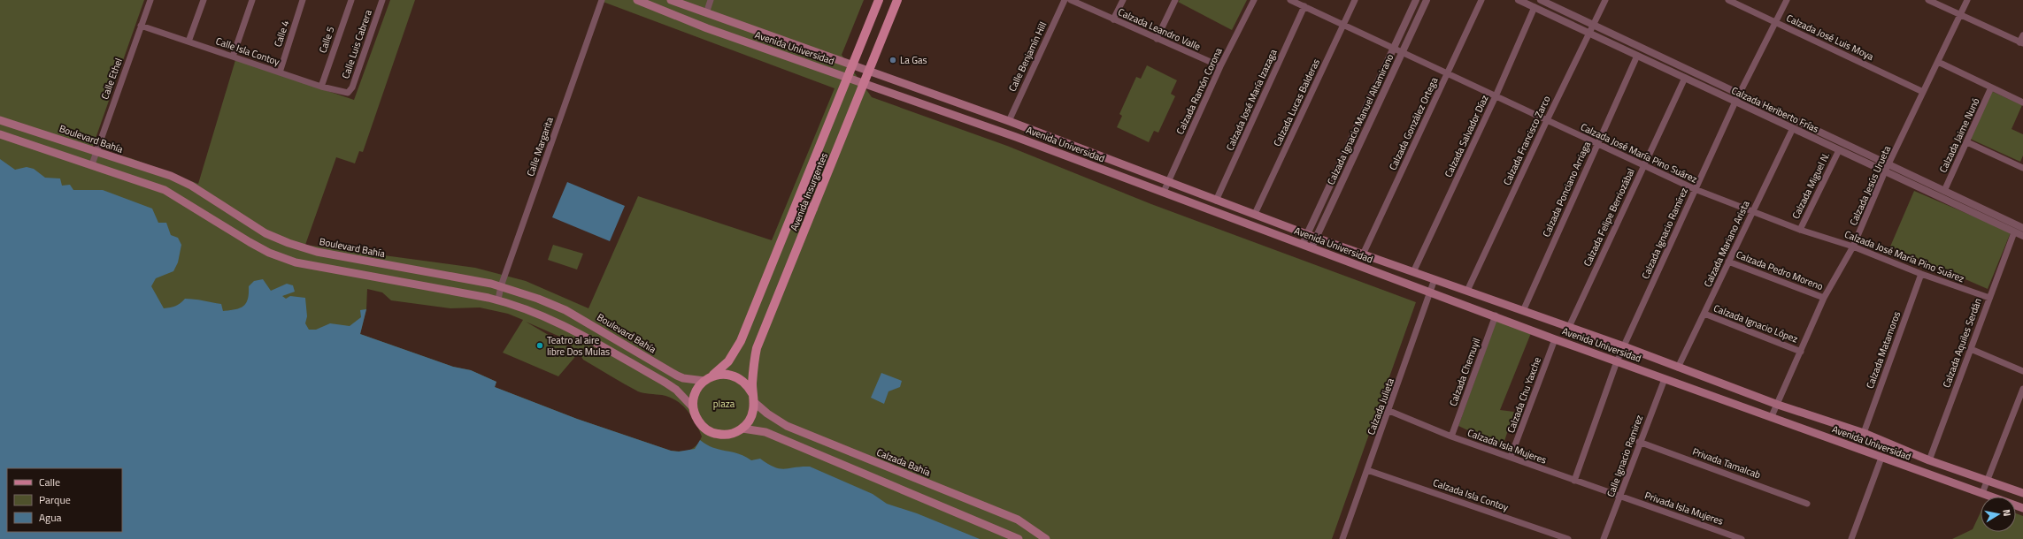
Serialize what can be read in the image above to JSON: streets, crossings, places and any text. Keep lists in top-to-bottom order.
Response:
{
  "streets": {
    "main road": [
      "Avenida Universidad",
      "Boulevard Bahía",
      "Avenida Insurgentes",
      "Calzada Bahía"
    ],
    "street": [
      "Calzada Leandro Valle",
      "Calle 4",
      "Calzada José Luis Moya",
      "Calle 5",
      "Calle Luis Cabrera",
      "Calle Isla Contoy",
      "Calle Benjamín Hill",
      "Calle Ethel",
      "Calzada Ramón Corona",
      "Calzada José María Izazaga",
      "Calzada Lucas Balderas",
      "Calzada Heriberto Frías",
      "Calzada Ignacio Manuel Altamirano",
      "Calzada González Ortega",
      "Calzada Jaime Nunó",
      "Calzada Salvador Díaz",
      "Calzada Francisco Zarco",
      "Calle Margarita",
      "Calzada José María Pino Suárez",
      "Calzada Miguel N.",
      "Calzada Jesús Urueta",
      "Calzada Ponciano Arriaga",
      "Calzada Felipe Berriozábal",
      "Calzada Ignacio Ramírez",
      "Calzada Mariano Arista",
      "Calzada Pedro Moreno",
      "Calzada Ignacio López",
      "Calzada Aquiles Serdán",
      "Calzada Matamoros",
      "Calzada Chemuyil",
      "Calzada Chu Yaxche",
      "Calzada Julieta",
      "Calzada Isla Mujeres",
      "Calle Ignacio Ramirez",
      "Privada Tamalcab",
      "Calzada Isla Contoy",
      "Privada Isla Mujeres"
    ]
  },
  "crossings": [
    ["Calzada Leandro Valle", "Calzada Ramón Corona"],
    ["Calle 4", "Calle Isla Contoy"],
    ["Calzada José Luis Moya", "Calzada Jesús Urueta"],
    ["Calzada José Luis Moya", "Calzada Ignacio Ramírez"],
    ["Calle 5", "Calle Isla Contoy"],
    ["Calle Luis Cabrera", "Calle Isla Contoy"],
    ["Avenida Universidad", "Calle Benjamín Hill"],
    ["Avenida Universidad", "Calzada Ramón Corona"],
    ["Avenida Universidad", "Calzada José María Izazaga"],
    ["Avenida Universidad", "Calzada Lucas Balderas"],
    ["Avenida Universidad", "Calzada Ignacio Manuel Altamirano"],
    ["Avenida Universidad", "Calzada González Ortega"],
    ["Avenida Universidad", "Calzada Salvador Díaz"],
    ["Avenida Universidad", "Calzada Francisco Zarco"],
    ["Avenida Universidad", "Calzada Jesús Urueta"],
    ["Avenida Universidad", "Calzada Ponciano Arriaga"],
    ["Avenida Universidad", "Avenida Insurgentes"],
    ["Avenida Universidad", "Calzada Felipe Berriozábal"],
    ["Avenida Universidad", "Calzada Ignacio Ramírez"],
    ["Avenida Universidad", "Calzada Mariano Arista"],
    ["Avenida Universidad", "Calzada Aquiles Serdán"],
    ["Avenida Universidad", "Calzada Matamoros"],
    ["Avenida Universidad", "Calzada Chemuyil"],
    ["Avenida Universidad", "Calzada Chu Yaxche"],
    ["Avenida Universidad", "Calzada Julieta"],
    ["Avenida Universidad", "Calle Ignacio Ramirez"],
    ["Calle Isla Contoy", "Calle Ethel"],
    ["Calle Ethel", "Boulevard Bahía"],
    ["Calzada José María Izazaga", "Calzada José María Pino Suárez"],
    ["Calzada Lucas Balderas", "Calzada José María Pino Suárez"],
    ["Calzada Heriberto Frías", "Calzada Jaime Nunó"],
    ["Calzada Heriberto Frías", "Calzada Salvador Díaz"],
    ["Calzada Heriberto Frías", "Calzada Francisco Zarco"],
    ["Calzada Heriberto Frías", "Calzada Miguel N."],
    ["Calzada Heriberto Frías", "Calzada Jesús Urueta"],
    ["Calzada Heriberto Frías", "Calzada Ponciano Arriaga"],
    ["Calzada Heriberto Frías", "Calzada Felipe Berriozábal"],
    ["Calzada Heriberto Frías", "Calzada Ignacio Ramírez"],
    ["Calzada Heriberto Frías", "Calzada Mariano Arista"],
    ["Calzada Heriberto Frías", "Calzada Aquiles Serdán"],
    ["Calzada Ignacio Manuel Altamirano", "Calzada José María Pino Suárez"],
    ["Calzada González Ortega", "Calzada José María Pino Suárez"],
    ["Calzada Salvador Díaz", "Calzada José María Pino Suárez"],
    ["Boulevard Bahía", "Calle Margarita"],
    ["Boulevard Bahía", "Avenida Insurgentes"],
    ["Boulevard Bahía", "Calzada Bahía"],
    ["Calzada Francisco Zarco", "Calzada José María Pino Suárez"],
    ["Calzada José María Pino Suárez", "Calzada Miguel N."],
    ["Calzada José María Pino Suárez", "Calzada Jesús Urueta"],
    ["Calzada José María Pino Suárez", "Calzada Ponciano Arriaga"],
    ["Calzada José María Pino Suárez", "Calzada Felipe Berriozábal"],
    ["Calzada José María Pino Suárez", "Calzada Ignacio Ramírez"],
    ["Calzada José María Pino Suárez", "Calzada Mariano Arista"],
    ["Calzada José María Pino Suárez", "Calzada Aquiles Serdán"],
    ["Calzada José María Pino Suárez", "Calzada Matamoros"],
    ["Calzada Jesús Urueta", "Calzada Pedro Moreno"],
    ["Calzada Jesús Urueta", "Calzada Ignacio López"],
    ["Avenida Insurgentes", "Calzada Bahía"],
    ["Calzada Ignacio Ramírez", "Calzada Isla Mujeres"],
    ["Calzada Mariano Arista", "Calzada Pedro Moreno"],
    ["Calzada Mariano Arista", "Calzada Ignacio López"],
    ["Calzada Chemuyil", "Calzada Isla Mujeres"],
    ["Calzada Chu Yaxche", "Calzada Isla Mujeres"],
    ["Calzada Julieta", "Calzada Isla Mujeres"],
    ["Calzada Julieta", "Calzada Isla Contoy"],
    ["Calzada Isla Mujeres", "Calle Ignacio Ramirez"],
    ["Calzada Isla Mujeres", "Privada Isla Mujeres"],
    ["Calle Ignacio Ramirez", "Privada Tamalcab"],
    ["Calle Ignacio Ramirez", "Privada Isla Mujeres"]
  ],
  "parks": ["plaza"],
  "places": ["La Gas", "Teatro al aire libre Dos Mulas"],
  "legend": ["Calle", "Parque", "Agua"],
  "north": "right"
}
